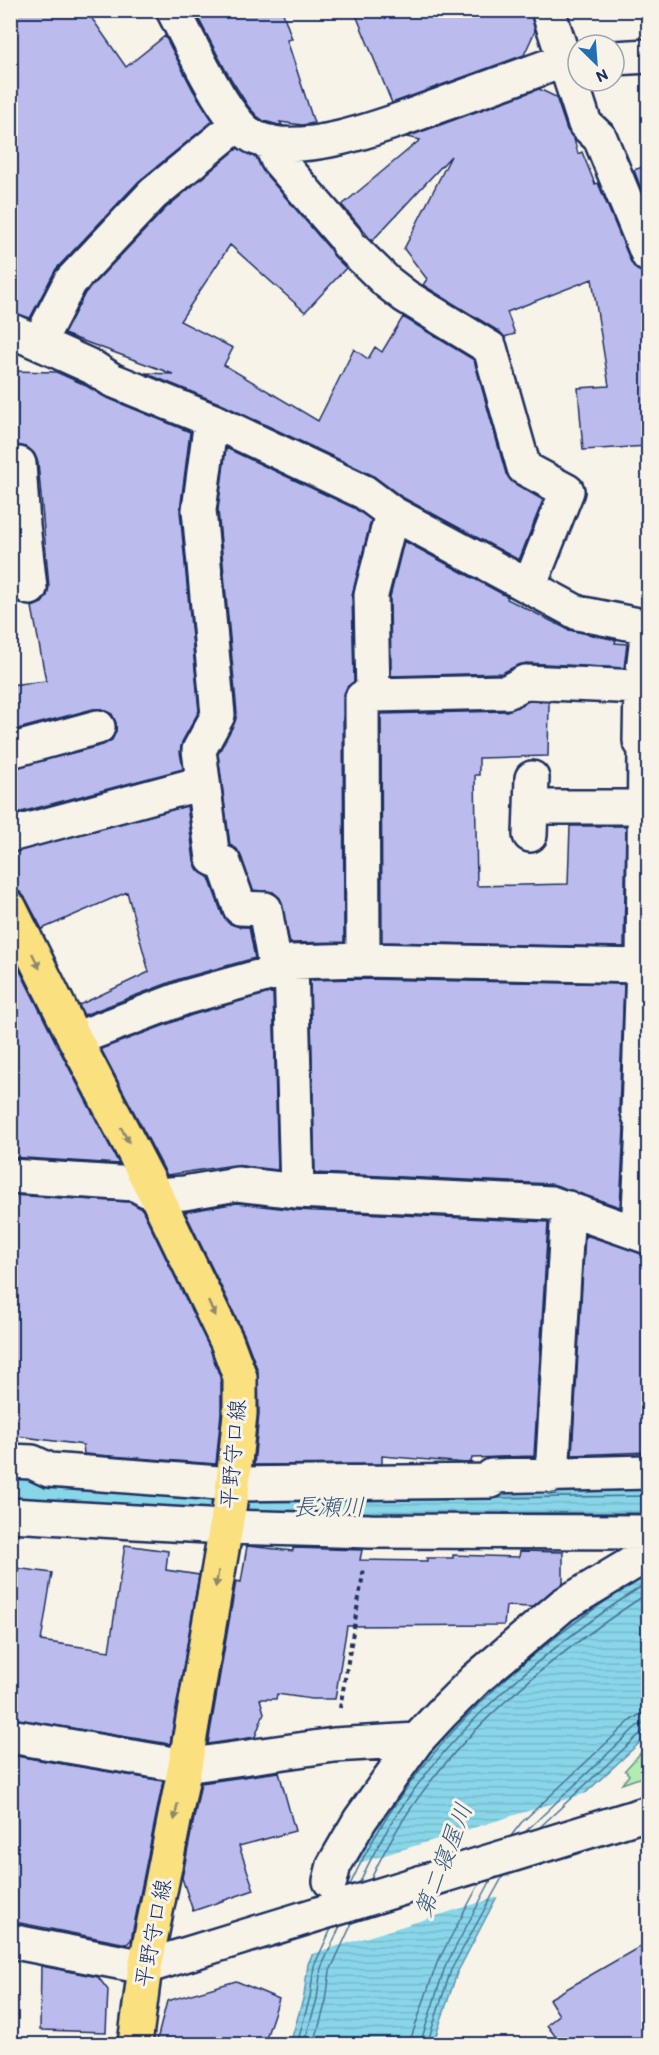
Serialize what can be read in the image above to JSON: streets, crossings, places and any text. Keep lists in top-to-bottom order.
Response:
{
  "streets": {
    "main road": ["平野守口線"]
  },
  "one_way": ["平野守口線"],
  "water": ["長瀬川", "第二寝屋川"],
  "north": "bottom right"
}
